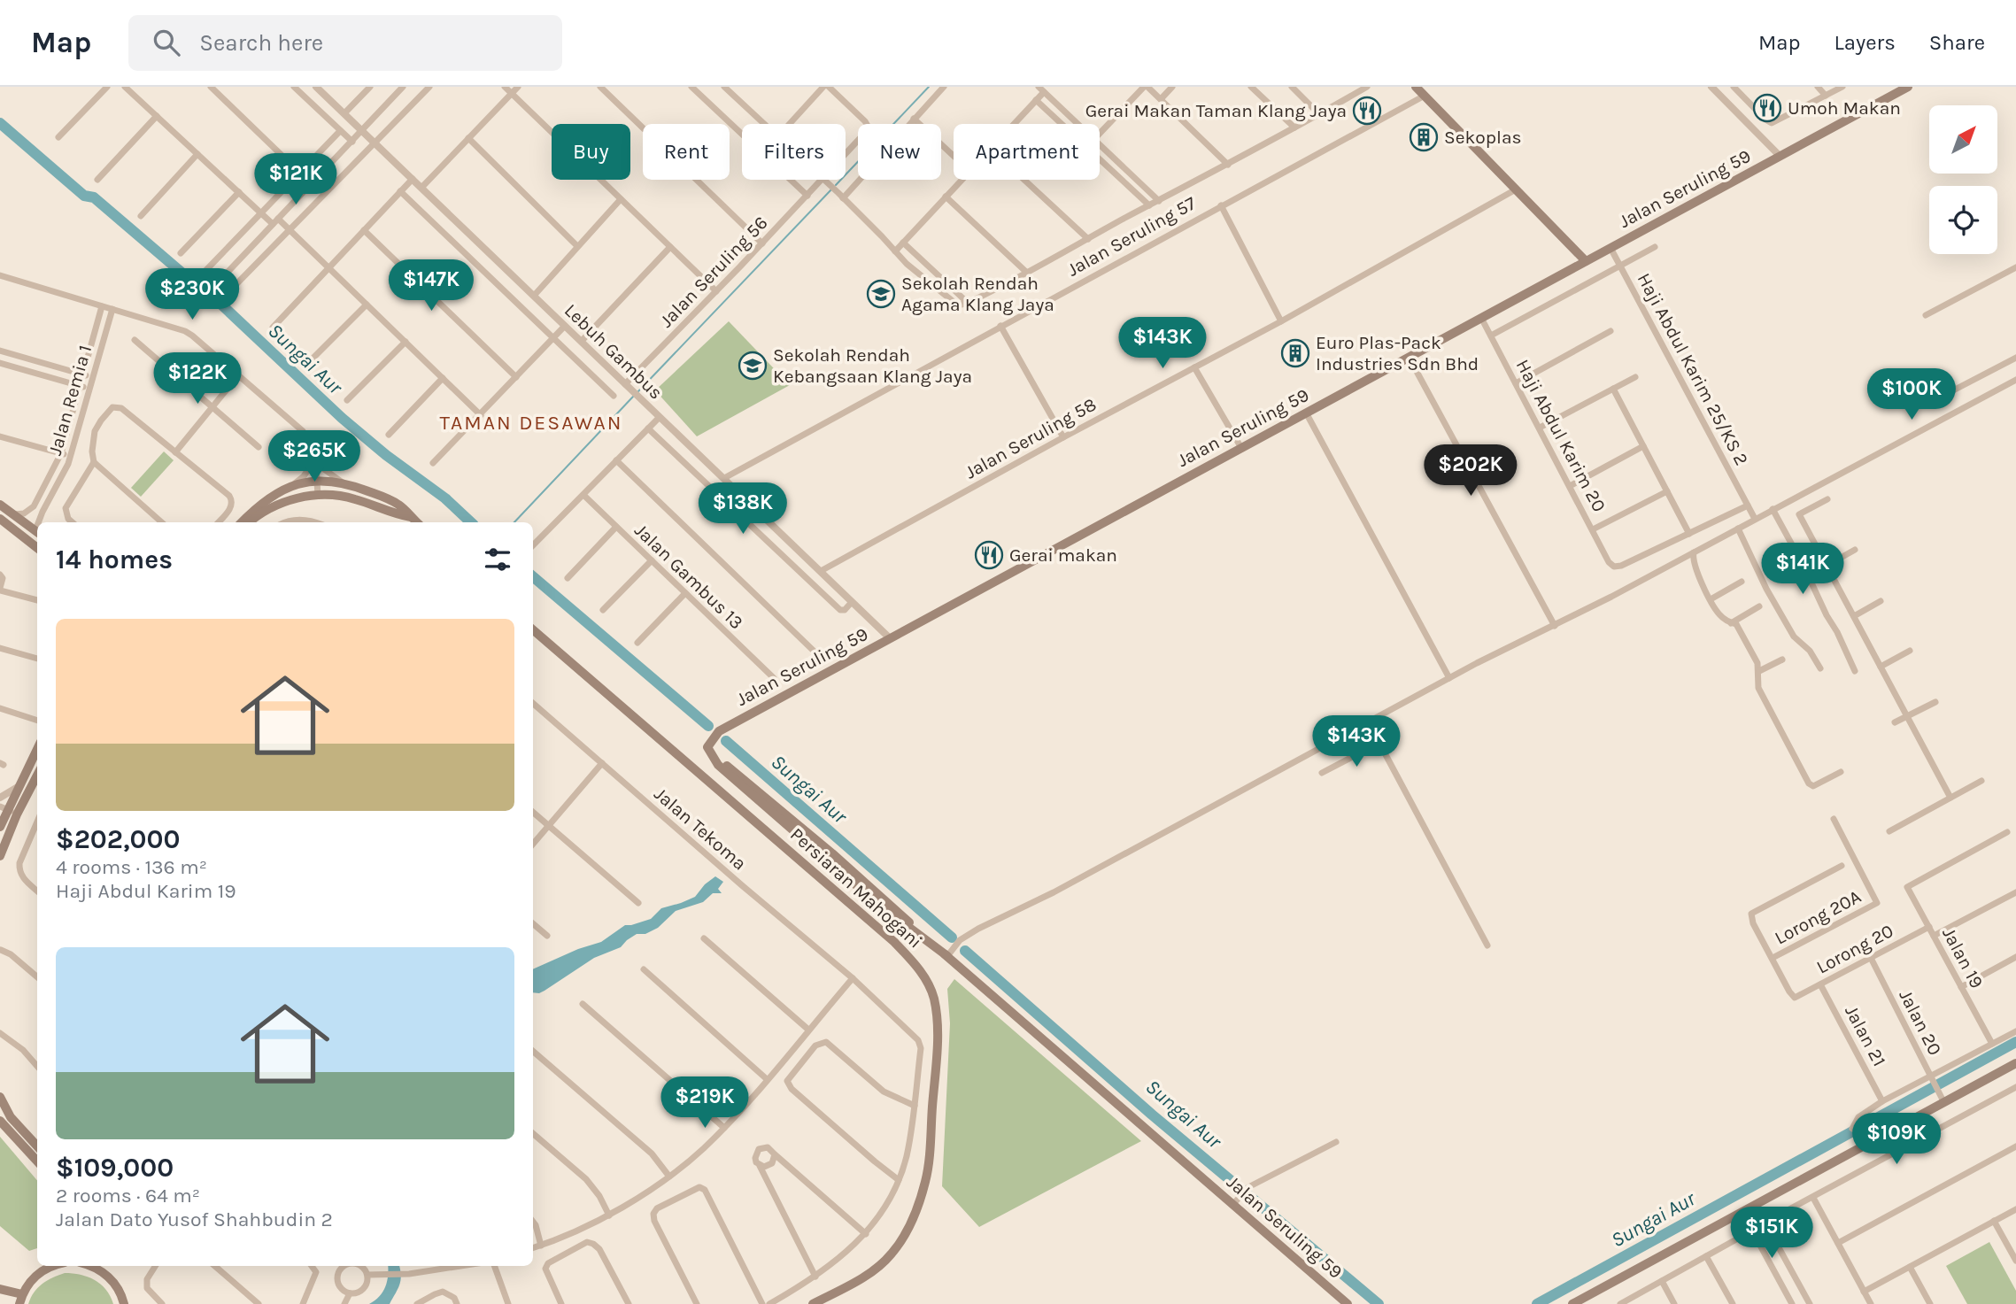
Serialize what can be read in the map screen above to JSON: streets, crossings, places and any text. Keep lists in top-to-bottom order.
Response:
{
  "streets": {
    "main road": ["Jalan Seruling 59", "Persiaran Mahogani"],
    "street": [
      "Jalan Seruling 57",
      "Jalan Seruling 56",
      "Lebuh Gambus",
      "Haji Abdul Karim 25/KS 2",
      "Jalan Remia 1",
      "Haji Abdul Karim 20",
      "Jalan Seruling 58",
      "Jalan Gambus 13",
      "Jalan Tekoma",
      "Lorong 20A",
      "Lorong 20",
      "Jalan 19",
      "Jalan 20",
      "Jalan 21"
    ]
  },
  "crossings": [
    ["Jalan Seruling 59", "Lebuh Gambus"],
    ["Jalan Seruling 59", "Haji Abdul Karim 25/KS 2"],
    ["Jalan Seruling 59", "Haji Abdul Karim 20"],
    ["Jalan Seruling 57", "Lebuh Gambus"],
    ["Jalan Seruling 56", "Lebuh Gambus"],
    ["Lebuh Gambus", "Jalan Seruling 58"],
    ["Lorong 20A", "Lorong 20"],
    ["Lorong 20", "Jalan 19"],
    ["Lorong 20", "Jalan 20"],
    ["Lorong 20", "Jalan 21"]
  ],
  "districts": ["TAMAN DESAWAN"],
  "water": ["Sungai Aur"],
  "places": {
    "restaurant": ["Umoh Makan", "Gerai Makan Taman Klang Jaya", "Gerai makan"],
    "building": ["Sekoplas", "Euro Plas-Pack Industries Sdn Bhd"],
    "school or university": ["Sekolah Rendah Agama Klang Jaya", "Sekolah Rendah Kebangsaan Klang Jaya"]
  },
  "north": "top right",
  "page": {
    "header": "Map",
    "search": "Search here",
    "nav": ["Map", "Layers", "Share"],
    "chip": [
      "Buy",
      "Rent",
      "Filters",
      "New",
      "Apartment"
    ],
    "price": [
      "$121K",
      "$147K",
      "$230K",
      "$143K",
      "$122K",
      "$100K",
      "$265K",
      "$202K",
      "$138K",
      "$141K",
      "$143K",
      "$219K",
      "$109K",
      "$151K"
    ],
    "heading": "14 homes",
    "list": [
      {
        "name": "$202,000",
        "note": "4 rooms · 136 m² · Haji Abdul Karim 19"
      },
      {
        "name": "$109,000",
        "note": "2 rooms · 64 m² · Jalan Dato Yusof Shahbudin 2"
      }
    ]
  }
}
